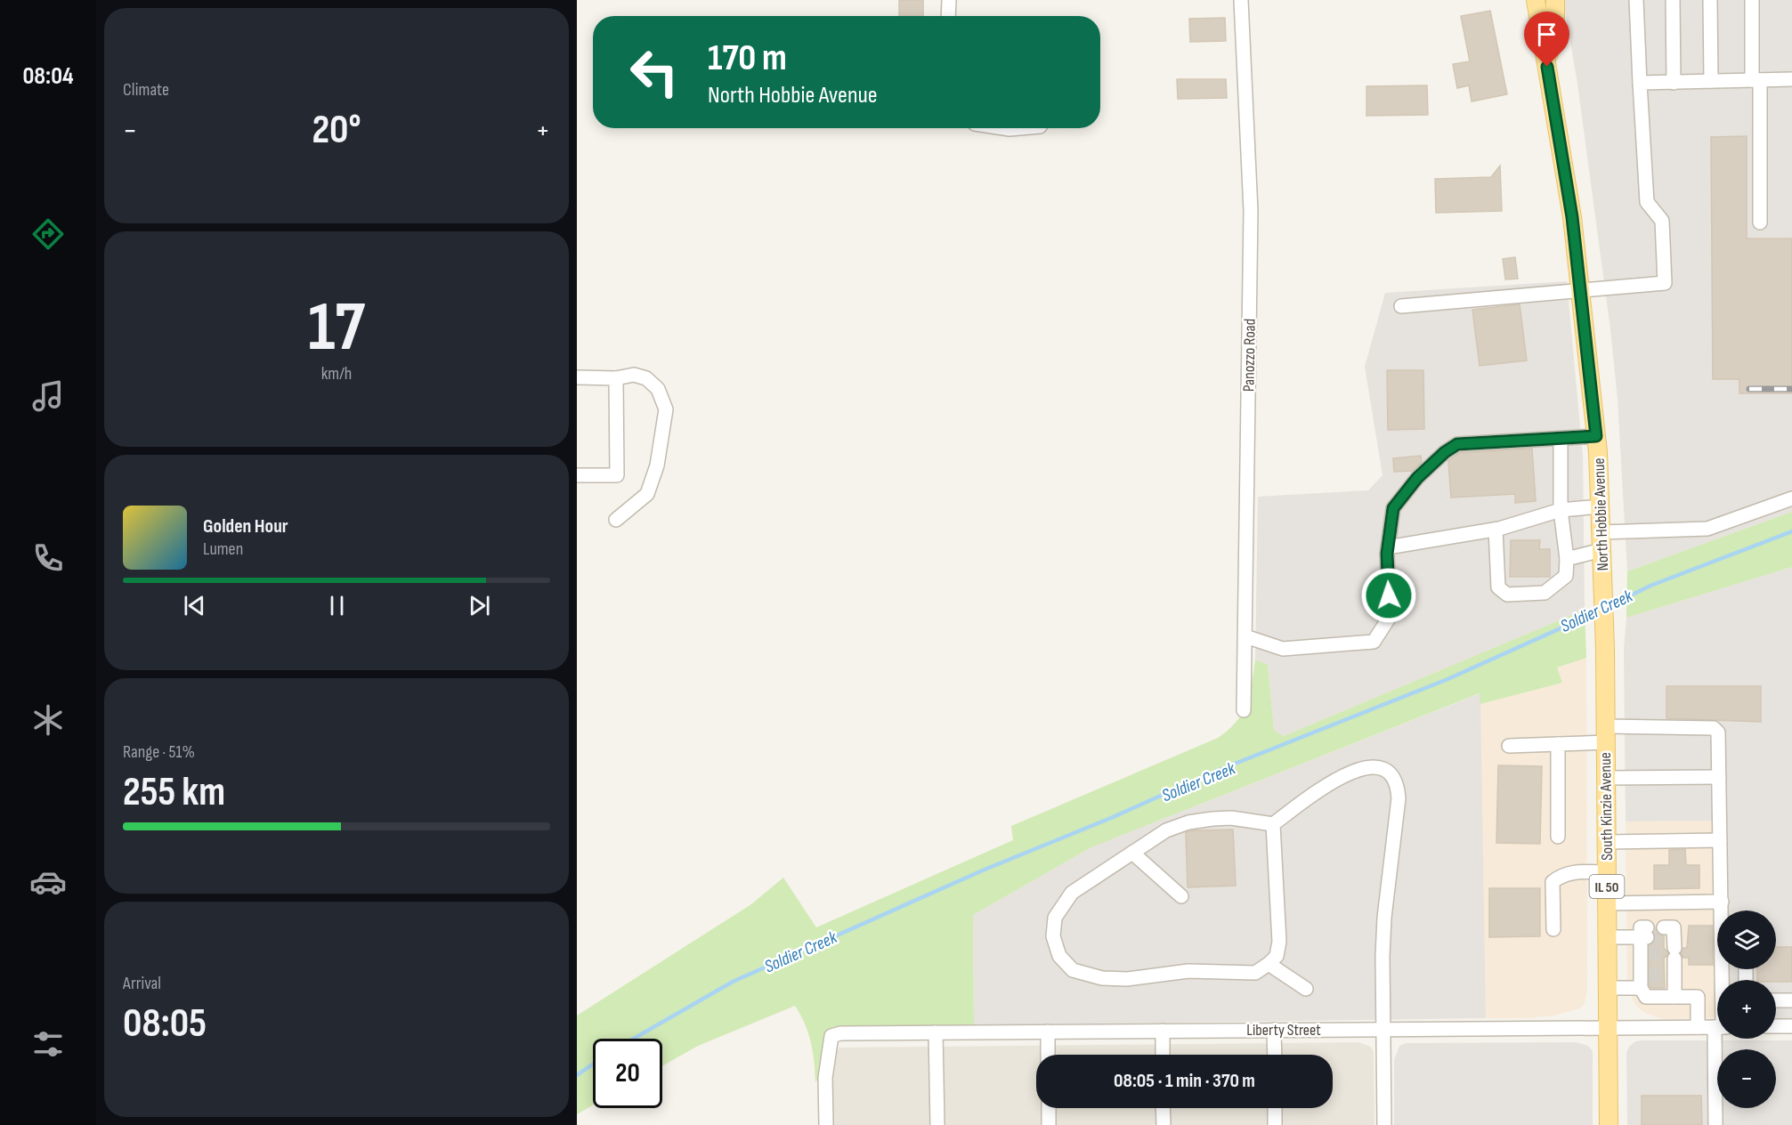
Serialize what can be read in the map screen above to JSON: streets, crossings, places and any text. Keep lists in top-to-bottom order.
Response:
{
  "streets": {
    "main road": ["North Hobbie Avenue", "South Kinzie Avenue", "IL 50"],
    "street": ["Panozzo Road", "Liberty Street"]
  },
  "crossings": [
    ["North Hobbie Avenue", "South Kinzie Avenue"],
    ["South Kinzie Avenue", "Liberty Street"]
  ],
  "water": ["Soldier Creek"],
  "page": {
    "tabs": "08:04",
    "tile": [
      "Climate",
      ["17", "km/h"],
      ["Range · 51%", "255 km"],
      ["Arrival", "08:05"]
    ],
    "turn": ["170 m", "North Hobbie Avenue"],
    "heat": ["−", "20°", "+"],
    "song": ["Golden Hour", "Lumen"],
    "map_buttons": ["+", "−"],
    "limit": "20",
    "trip": "08:05 · 1 min · 370 m"
  }
}
